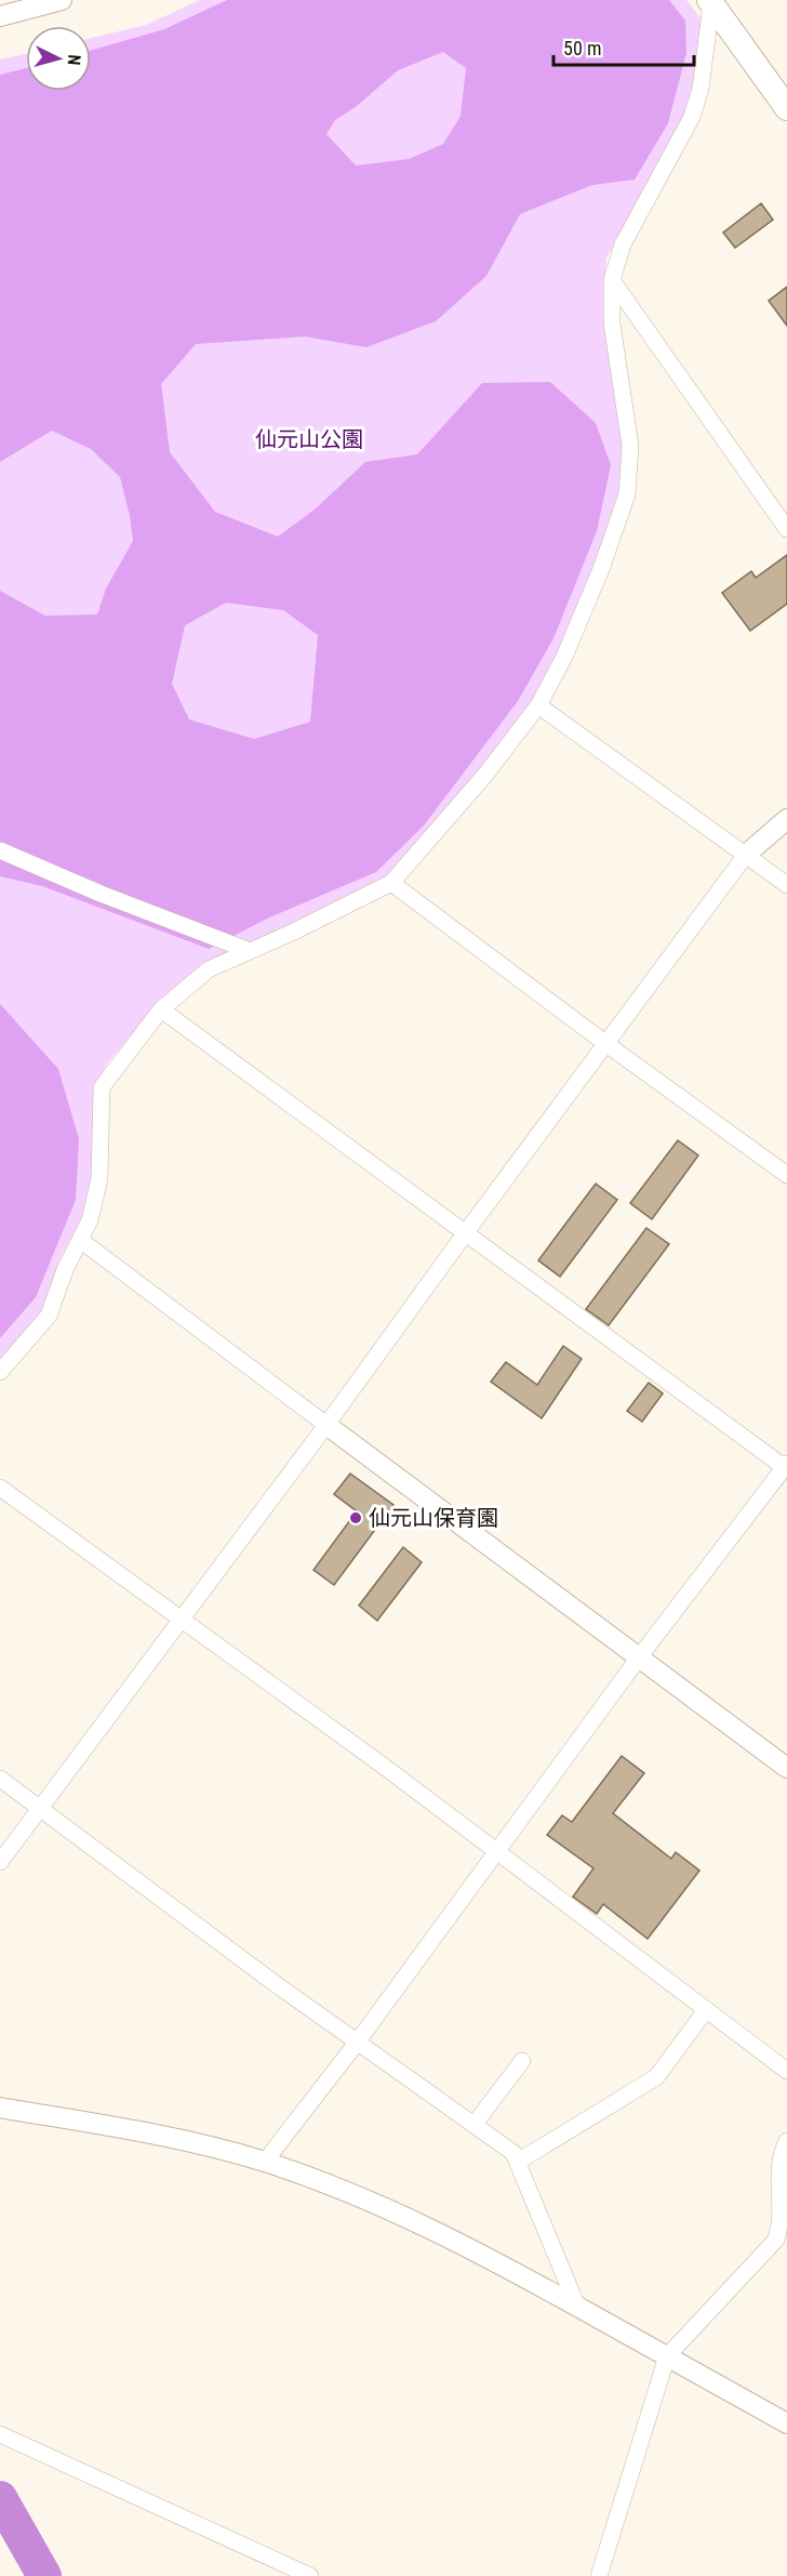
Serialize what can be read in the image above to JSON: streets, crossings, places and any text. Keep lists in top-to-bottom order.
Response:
{
  "parks": ["仙元山公園"],
  "places": ["仙元山保育園"],
  "scale_bar": "50 m",
  "north": "right"
}
